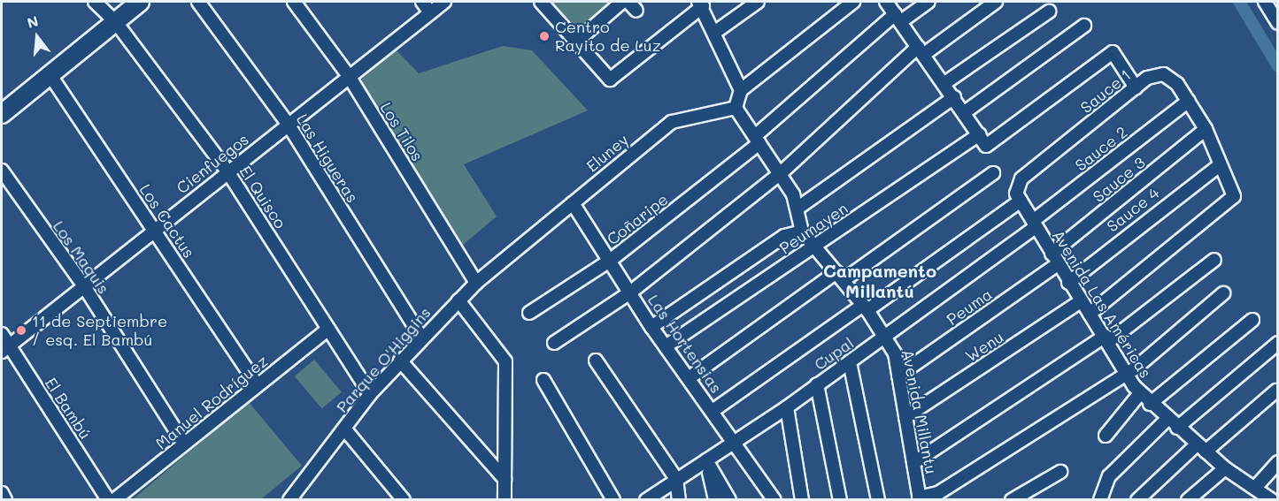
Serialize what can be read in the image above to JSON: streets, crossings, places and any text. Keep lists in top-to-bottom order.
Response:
{
  "streets": {
    "street": [
      "Sauce 1",
      "Los Tilos",
      "Sauce 2",
      "Eluney",
      "Las Higueras",
      "Cienfuegos",
      "Sauce 3",
      "El Quisco",
      "Sauce 4",
      "Coñaripe",
      "Los Cactus",
      "Peumayen",
      "Los Maquis",
      "Avenida Las Américas",
      "Peuma",
      "Las Hortensias",
      "Wenu",
      "Cupal",
      "Parque O'Higgins",
      "Manuel Rodríguez",
      "El Bambú",
      "Avenida Millantu"
    ]
  },
  "crossings": [
    ["Sauce 1", "Sauce 2"],
    ["Sauce 1", "Sauce 3"],
    ["Sauce 1", "Sauce 4"],
    ["Sauce 1", "Avenida Las Américas"],
    ["Los Tilos", "Cienfuegos"],
    ["Los Tilos", "Parque O'Higgins"],
    ["Sauce 2", "Avenida Las Américas"],
    ["Sauce 2", "Cupal"],
    ["Eluney", "Las Hortensias"],
    ["Eluney", "Parque O'Higgins"],
    ["Las Higueras", "Cienfuegos"],
    ["Las Higueras", "Parque O'Higgins"],
    ["Cienfuegos", "El Quisco"],
    ["Cienfuegos", "Los Cactus"],
    ["Cienfuegos", "Los Maquis"],
    ["Cienfuegos", "El Bambú"],
    ["Sauce 3", "Avenida Las Américas"],
    ["Sauce 3", "Peuma"],
    ["El Quisco", "Parque O'Higgins"],
    ["El Quisco", "Manuel Rodríguez"],
    ["Sauce 4", "Avenida Las Américas"],
    ["Coñaripe", "Las Hortensias"],
    ["Los Cactus", "Manuel Rodríguez"],
    ["Peumayen", "Las Hortensias"],
    ["Peumayen", "Avenida Millantu"],
    ["Los Maquis", "Manuel Rodríguez"],
    ["Avenida Las Américas", "Peuma"],
    ["Avenida Las Américas", "Wenu"],
    ["Avenida Las Américas", "Cupal"],
    ["Peuma", "Avenida Millantu"],
    ["Las Hortensias", "Cupal"],
    ["Wenu", "Avenida Millantu"],
    ["Cupal", "Avenida Millantu"]
  ],
  "districts": ["Campamento Millantú"],
  "places": ["Centro Rayito de Luz", "11 de Septiembre / esq. El Bambú"],
  "north": "top"
}
